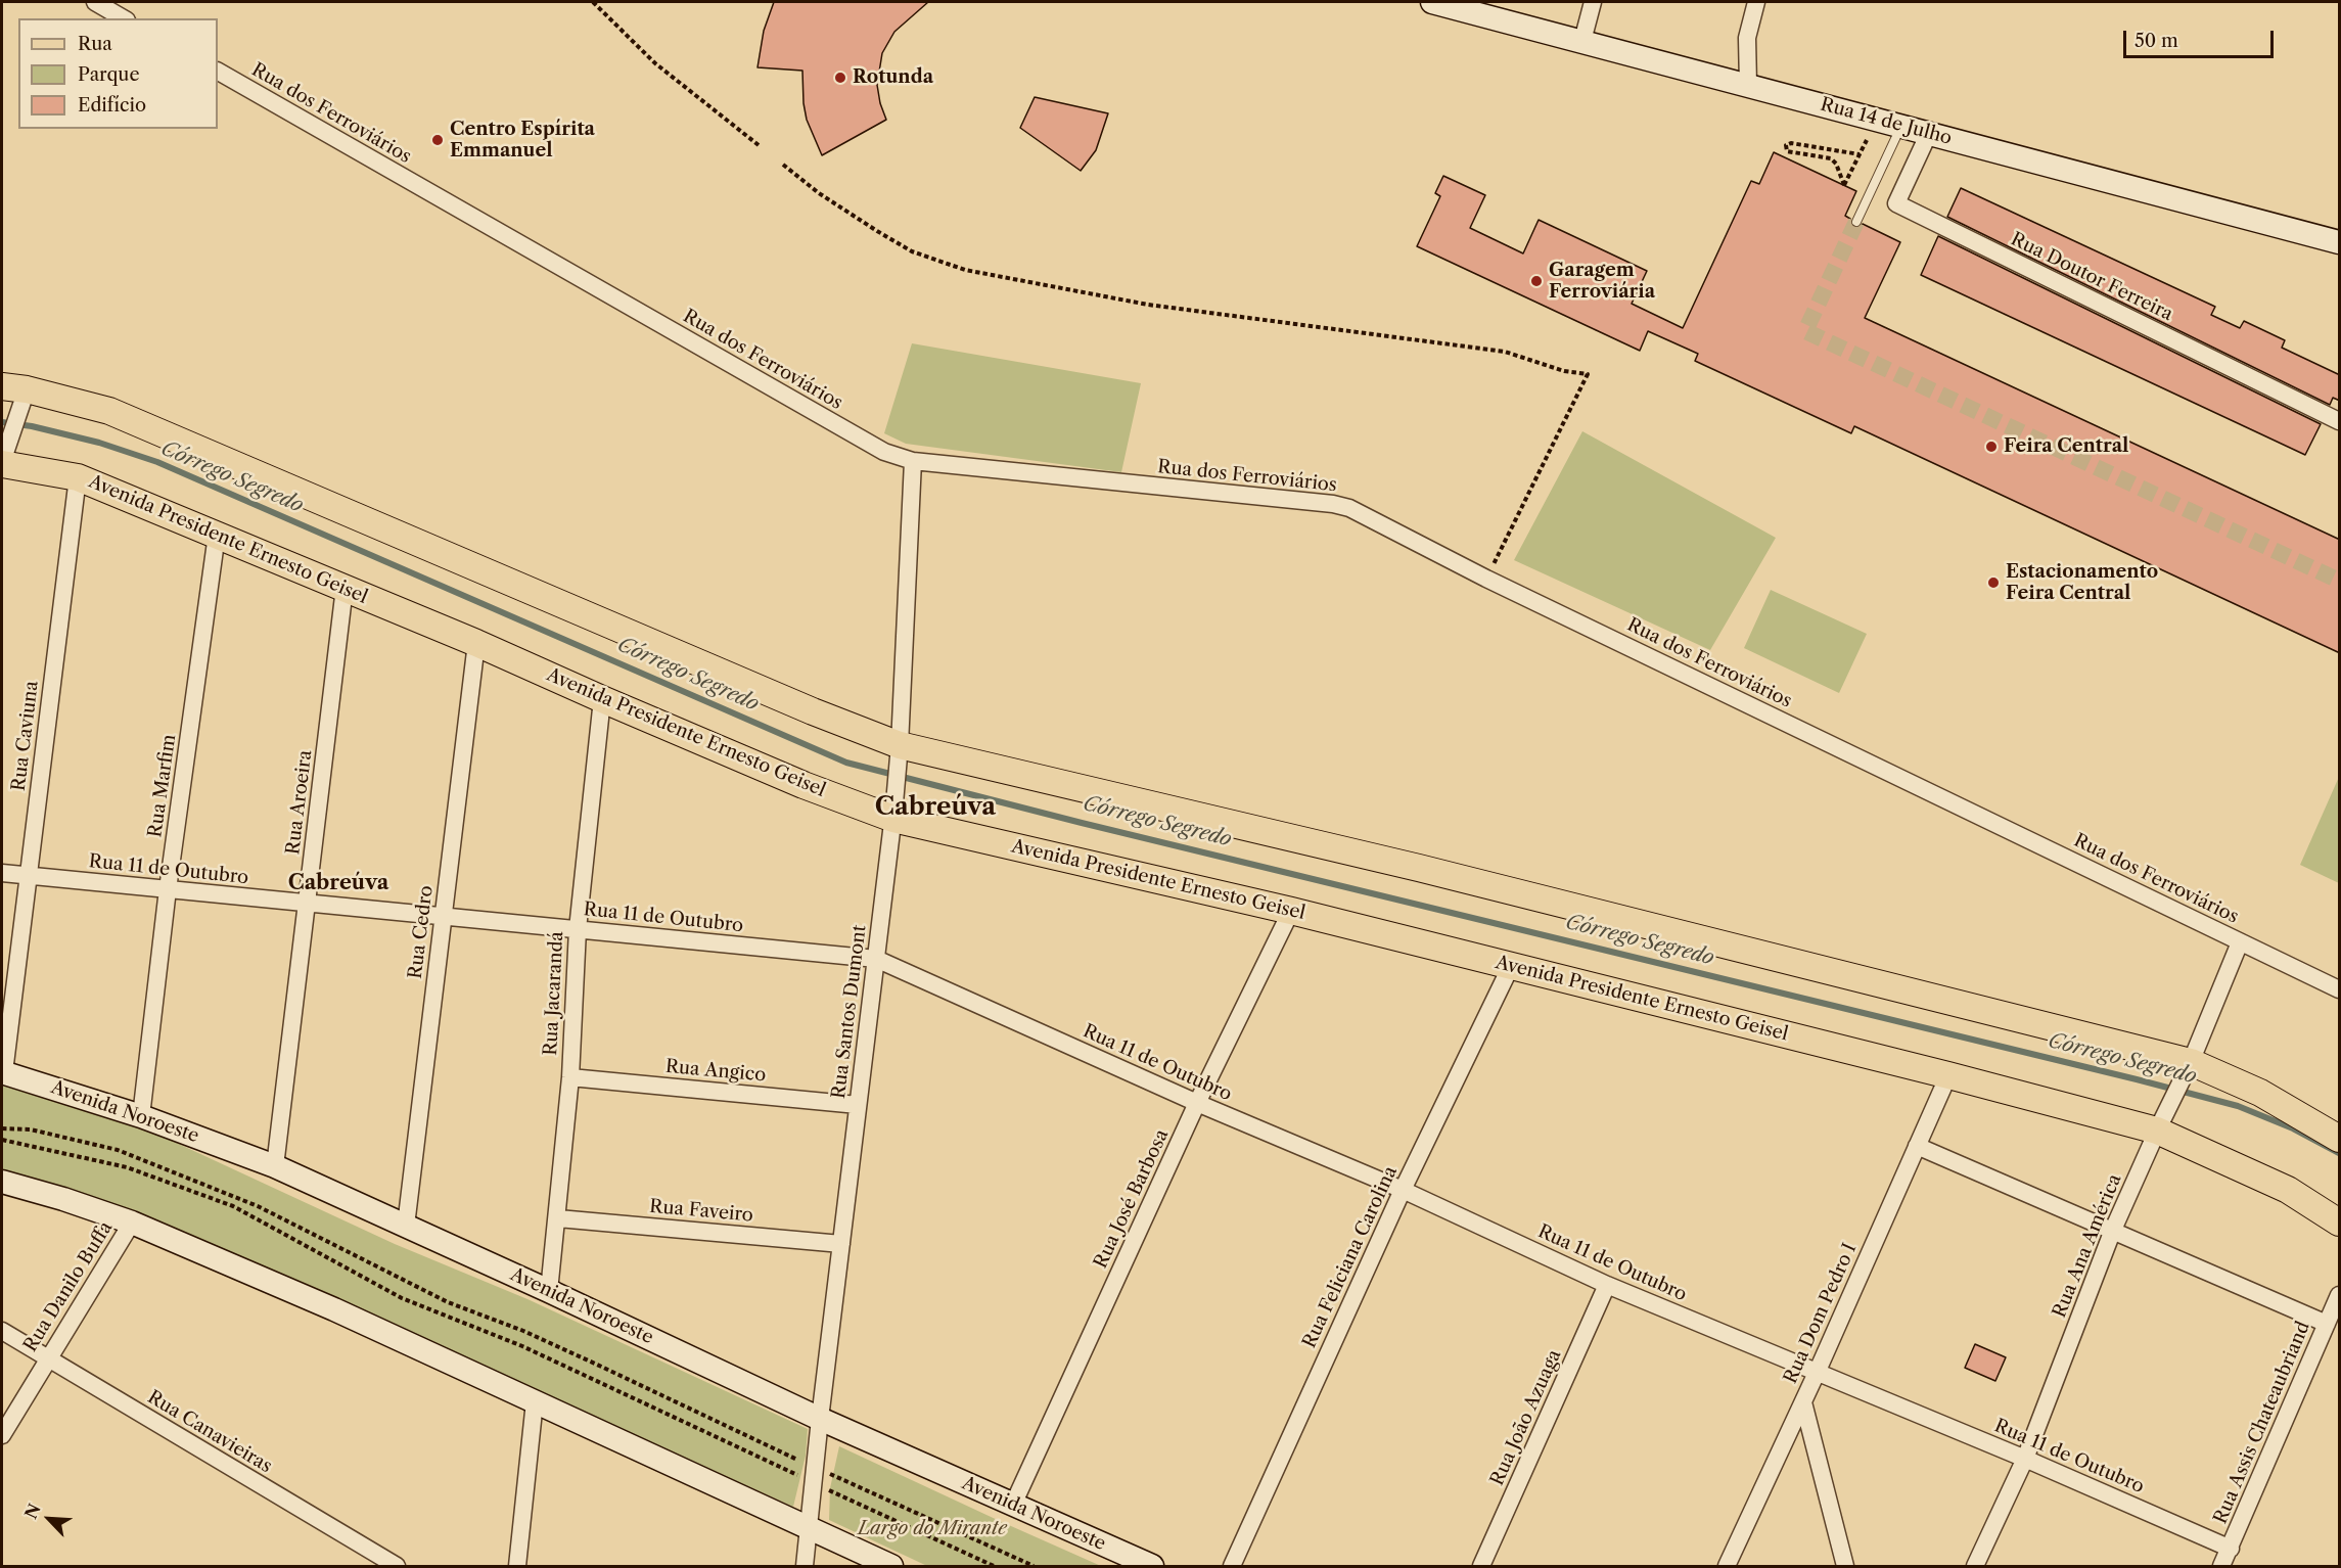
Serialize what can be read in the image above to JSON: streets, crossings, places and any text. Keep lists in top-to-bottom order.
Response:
{
  "streets": {
    "main road": ["Rua 14 de Julho", "Avenida Presidente Ernesto Geisel", "Avenida Noroeste"],
    "street": [
      "Rua dos Ferroviários",
      "Rua Doutor Ferreira",
      "Rua Caviuna",
      "Rua Marfim",
      "Rua Aroeira",
      "Rua 11 de Outubro",
      "Rua Cedro",
      "Rua Jacarandá",
      "Rua Santos Dumont",
      "Rua Angico",
      "Rua José Barbosa",
      "Rua Faveiro",
      "Rua Ana América",
      "Rua Feliciana Carolina",
      "Rua Danilo Buffa",
      "Rua Dom Pedro I",
      "Rua João Azuaga",
      "Rua Assis Chateaubriand",
      "Rua Canavieiras"
    ]
  },
  "crossings": [
    ["Rua dos Ferroviários", "Rua Santos Dumont"],
    ["Rua dos Ferroviários", "Rua Ana América"],
    ["Rua 14 de Julho", "Rua Doutor Ferreira"],
    ["Avenida Presidente Ernesto Geisel", "Rua Caviuna"],
    ["Avenida Presidente Ernesto Geisel", "Rua Marfim"],
    ["Avenida Presidente Ernesto Geisel", "Rua Aroeira"],
    ["Avenida Presidente Ernesto Geisel", "Rua Cedro"],
    ["Avenida Presidente Ernesto Geisel", "Rua Jacarandá"],
    ["Avenida Presidente Ernesto Geisel", "Rua Santos Dumont"],
    ["Avenida Presidente Ernesto Geisel", "Rua José Barbosa"],
    ["Avenida Presidente Ernesto Geisel", "Rua Ana América"],
    ["Avenida Presidente Ernesto Geisel", "Rua Feliciana Carolina"],
    ["Avenida Presidente Ernesto Geisel", "Rua Dom Pedro I"],
    ["Rua Caviuna", "Rua 11 de Outubro"],
    ["Rua Caviuna", "Avenida Noroeste"],
    ["Rua Marfim", "Rua 11 de Outubro"],
    ["Rua Marfim", "Avenida Noroeste"],
    ["Rua Aroeira", "Rua 11 de Outubro"],
    ["Rua Aroeira", "Avenida Noroeste"],
    ["Rua 11 de Outubro", "Rua Cedro"],
    ["Rua 11 de Outubro", "Rua Jacarandá"],
    ["Rua 11 de Outubro", "Rua Santos Dumont"],
    ["Rua 11 de Outubro", "Rua José Barbosa"],
    ["Rua 11 de Outubro", "Rua Ana América"],
    ["Rua 11 de Outubro", "Rua Feliciana Carolina"],
    ["Rua 11 de Outubro", "Rua Dom Pedro I"],
    ["Rua 11 de Outubro", "Rua João Azuaga"],
    ["Rua 11 de Outubro", "Rua Assis Chateaubriand"],
    ["Rua Cedro", "Avenida Noroeste"],
    ["Rua Jacarandá", "Rua Angico"],
    ["Rua Jacarandá", "Avenida Noroeste"],
    ["Rua Jacarandá", "Rua Faveiro"],
    ["Rua Santos Dumont", "Rua Angico"],
    ["Rua Santos Dumont", "Avenida Noroeste"],
    ["Rua Santos Dumont", "Rua Faveiro"],
    ["Avenida Noroeste", "Rua José Barbosa"],
    ["Rua Danilo Buffa", "Rua Canavieiras"]
  ],
  "districts": ["Cabreúva", "Cabreúva"],
  "water": ["Córrego Segredo"],
  "parks": ["Largo do Mirante"],
  "places": [
    "Rotunda",
    "Centro Espírita Emmanuel",
    "Garagem Ferroviária",
    "Feira Central",
    "Estacionamento Feira Central"
  ],
  "legend": ["Rua", "Parque", "Edifício"],
  "scale_bar": "50 m",
  "north": "top left"
}
